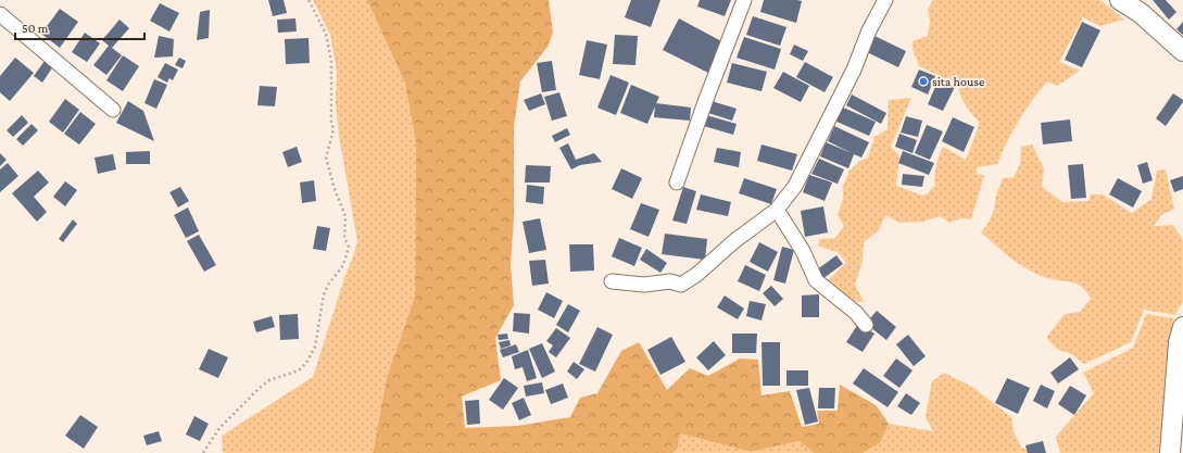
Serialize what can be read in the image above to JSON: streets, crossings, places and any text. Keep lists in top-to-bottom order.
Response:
{
  "places": ["sita house"],
  "scale_bar": "50 m"
}
